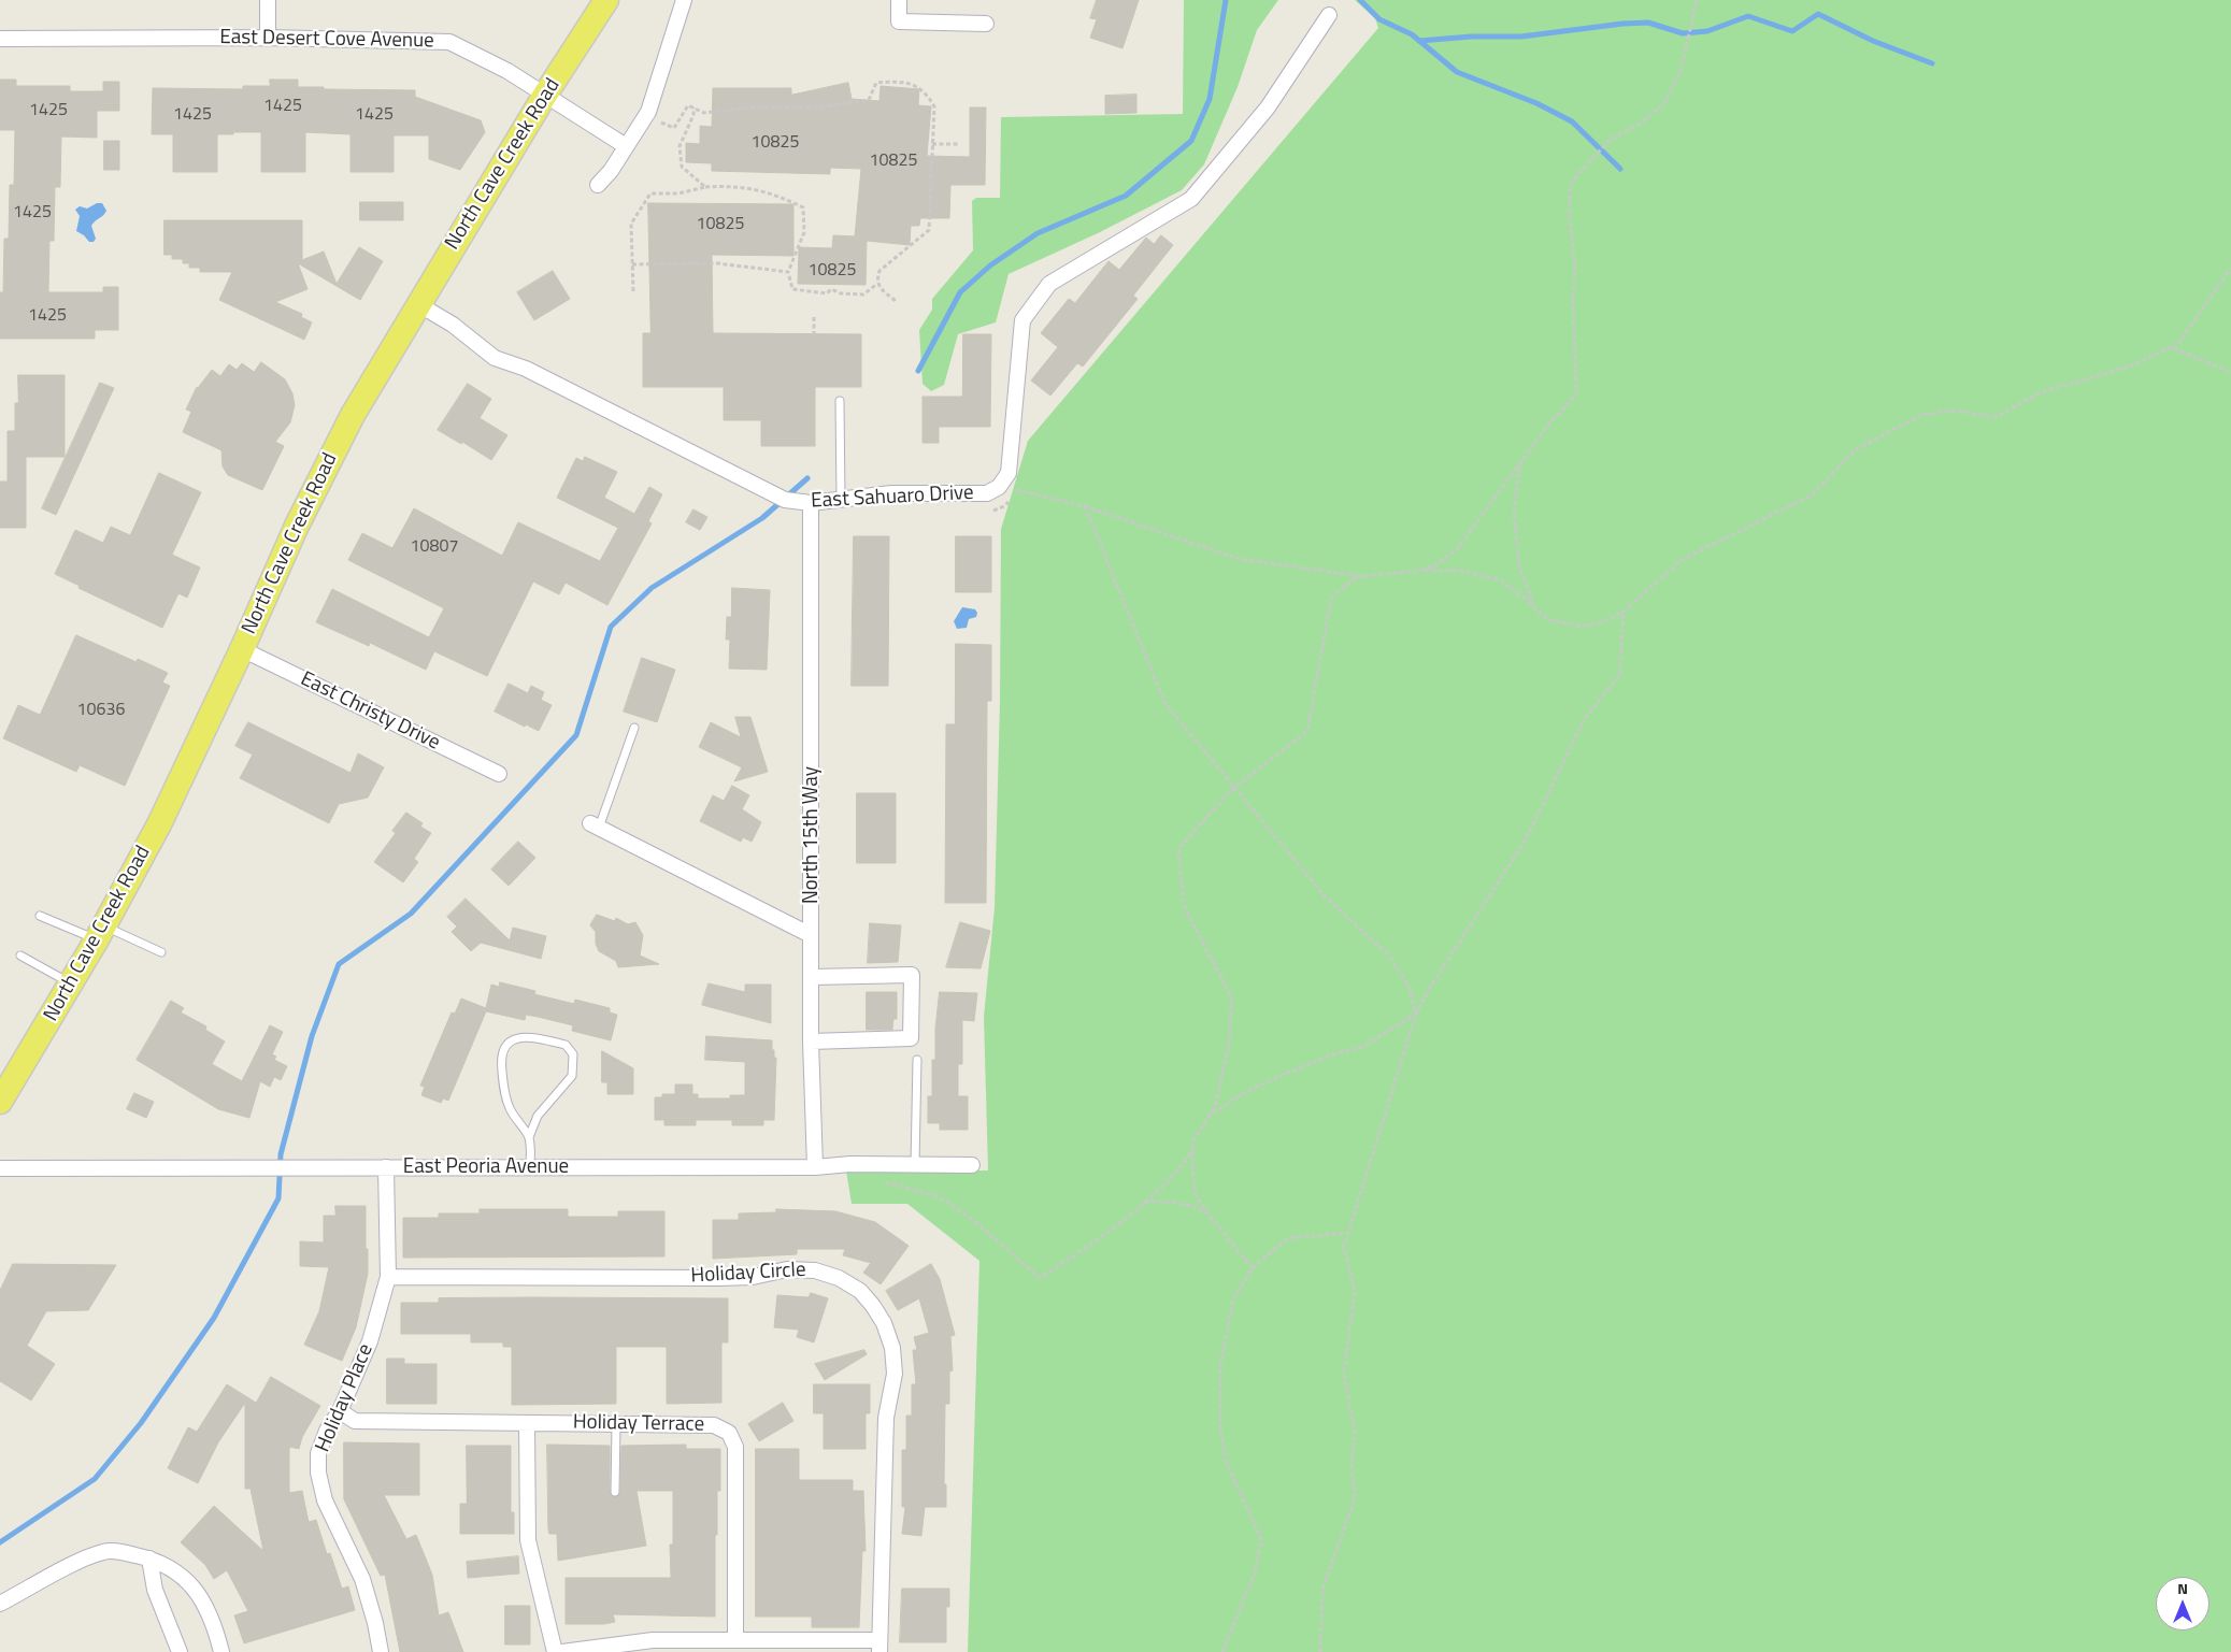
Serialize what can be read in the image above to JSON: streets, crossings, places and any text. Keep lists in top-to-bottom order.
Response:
{
  "streets": {
    "main road": ["North Cave Creek Road"],
    "street": [
      "East Desert Cove Avenue",
      "East Sahuaro Drive",
      "East Christy Drive",
      "North 15th Way",
      "East Peoria Avenue",
      "Holiday Circle",
      "Holiday Place",
      "Holiday Terrace"
    ]
  },
  "crossings": [
    ["East Desert Cove Avenue", "North Cave Creek Road"],
    ["North Cave Creek Road", "East Sahuaro Drive"],
    ["North Cave Creek Road", "East Christy Drive"],
    ["East Sahuaro Drive", "North 15th Way"],
    ["North 15th Way", "East Peoria Avenue"],
    ["East Peoria Avenue", "Holiday Place"],
    ["Holiday Circle", "Holiday Place"],
    ["Holiday Place", "Holiday Terrace"]
  ],
  "house_numbers": [
    "1425",
    "1425",
    "1425",
    "1425",
    "10825",
    "10825",
    "1425",
    "10825",
    "10825",
    "1425",
    "10807",
    "10636"
  ],
  "north": "top"
}
